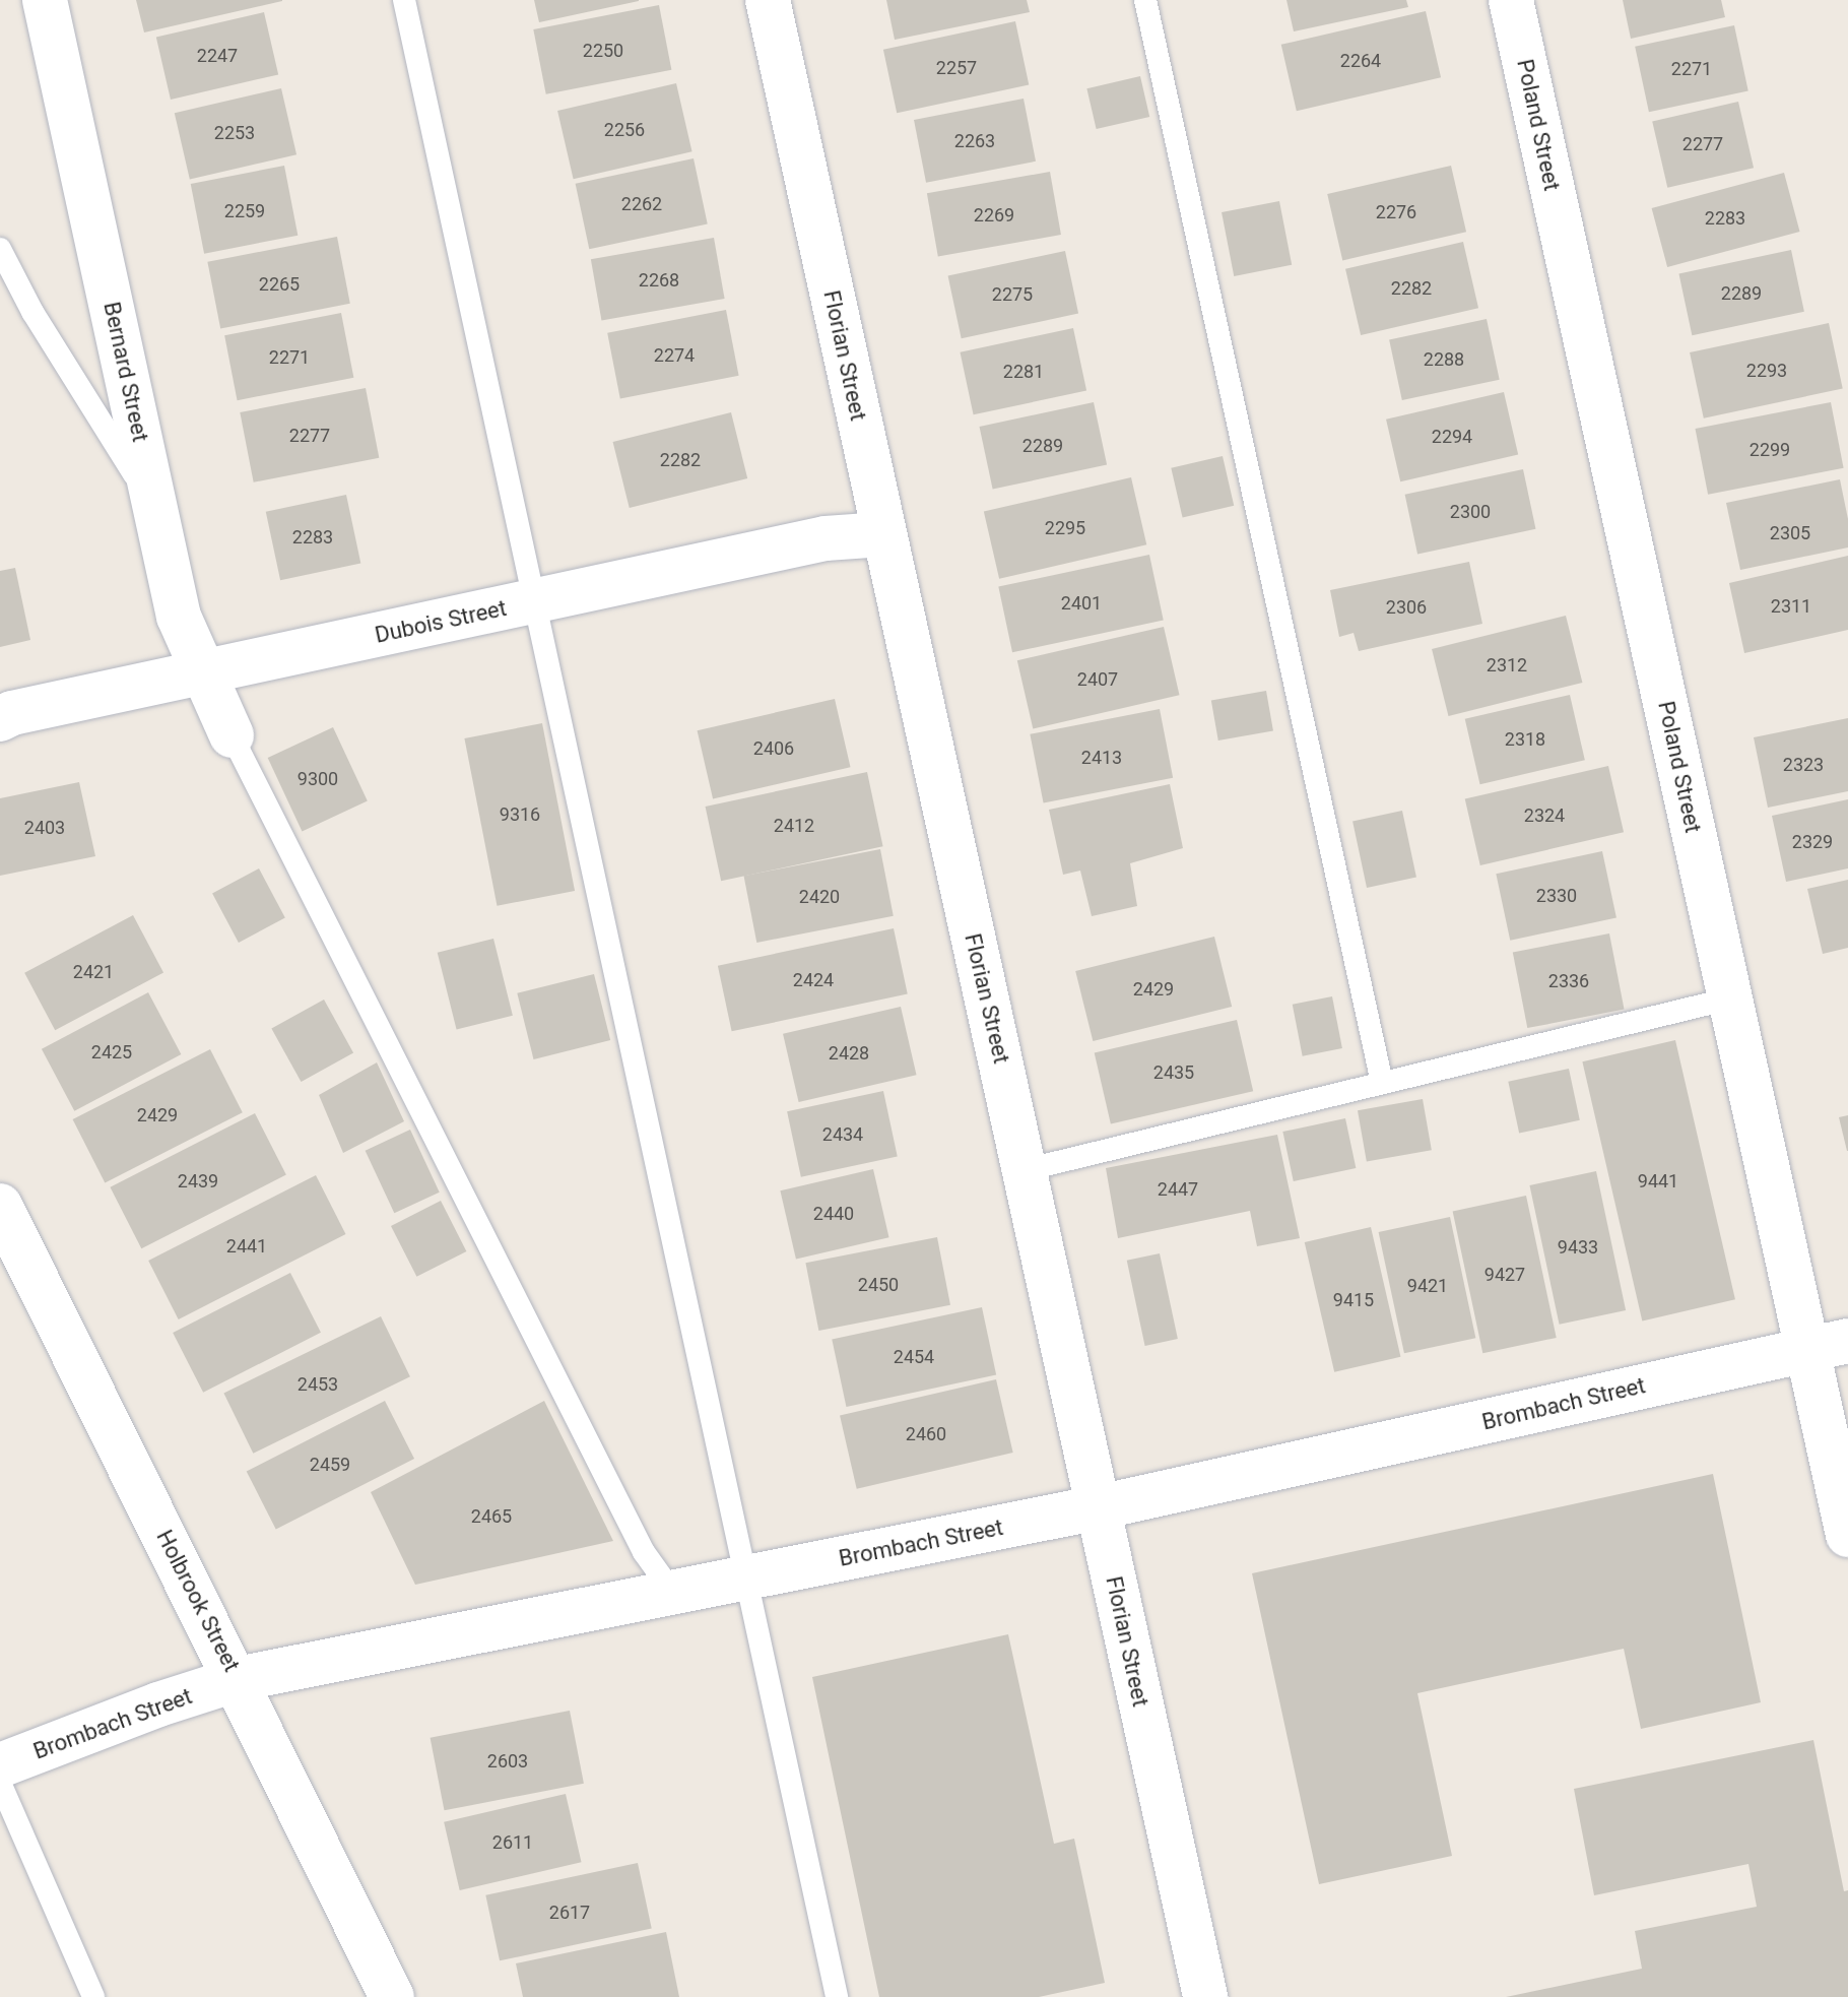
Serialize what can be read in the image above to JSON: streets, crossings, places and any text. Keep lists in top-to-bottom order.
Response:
{
  "streets": {
    "street": [
      "Poland Street",
      "Florian Street",
      "Bernard Street",
      "Dubois Street",
      "Brombach Street",
      "Holbrook Street"
    ]
  },
  "crossings": [
    ["Poland Street", "Brombach Street"],
    ["Florian Street", "Dubois Street"],
    ["Florian Street", "Brombach Street"],
    ["Bernard Street", "Dubois Street"],
    ["Brombach Street", "Holbrook Street"]
  ],
  "house_numbers": [
    "2250",
    "2247",
    "2264",
    "2257",
    "2271",
    "2256",
    "2253",
    "2263",
    "2277",
    "2262",
    "2259",
    "2276",
    "2269",
    "2283",
    "2268",
    "2265",
    "2282",
    "2289",
    "2275",
    "2274",
    "2271",
    "2288",
    "2293",
    "2281",
    "2277",
    "2294",
    "2289",
    "2299",
    "2282",
    "2300",
    "2295",
    "2305",
    "2283",
    "2401",
    "2311",
    "2306",
    "2312",
    "2407",
    "2318",
    "2406",
    "2413",
    "2323",
    "9300",
    "9316",
    "2324",
    "2412",
    "2403",
    "2329",
    "2330",
    "2420",
    "2421",
    "2424",
    "2336",
    "2429",
    "2425",
    "2428",
    "2435",
    "2429",
    "2434",
    "2439",
    "9441",
    "2447",
    "2440",
    "2441",
    "9433",
    "9427",
    "2450",
    "9421",
    "9415",
    "2454",
    "2453",
    "2460",
    "2459",
    "2465",
    "2603",
    "2611",
    "2617"
  ]
}
